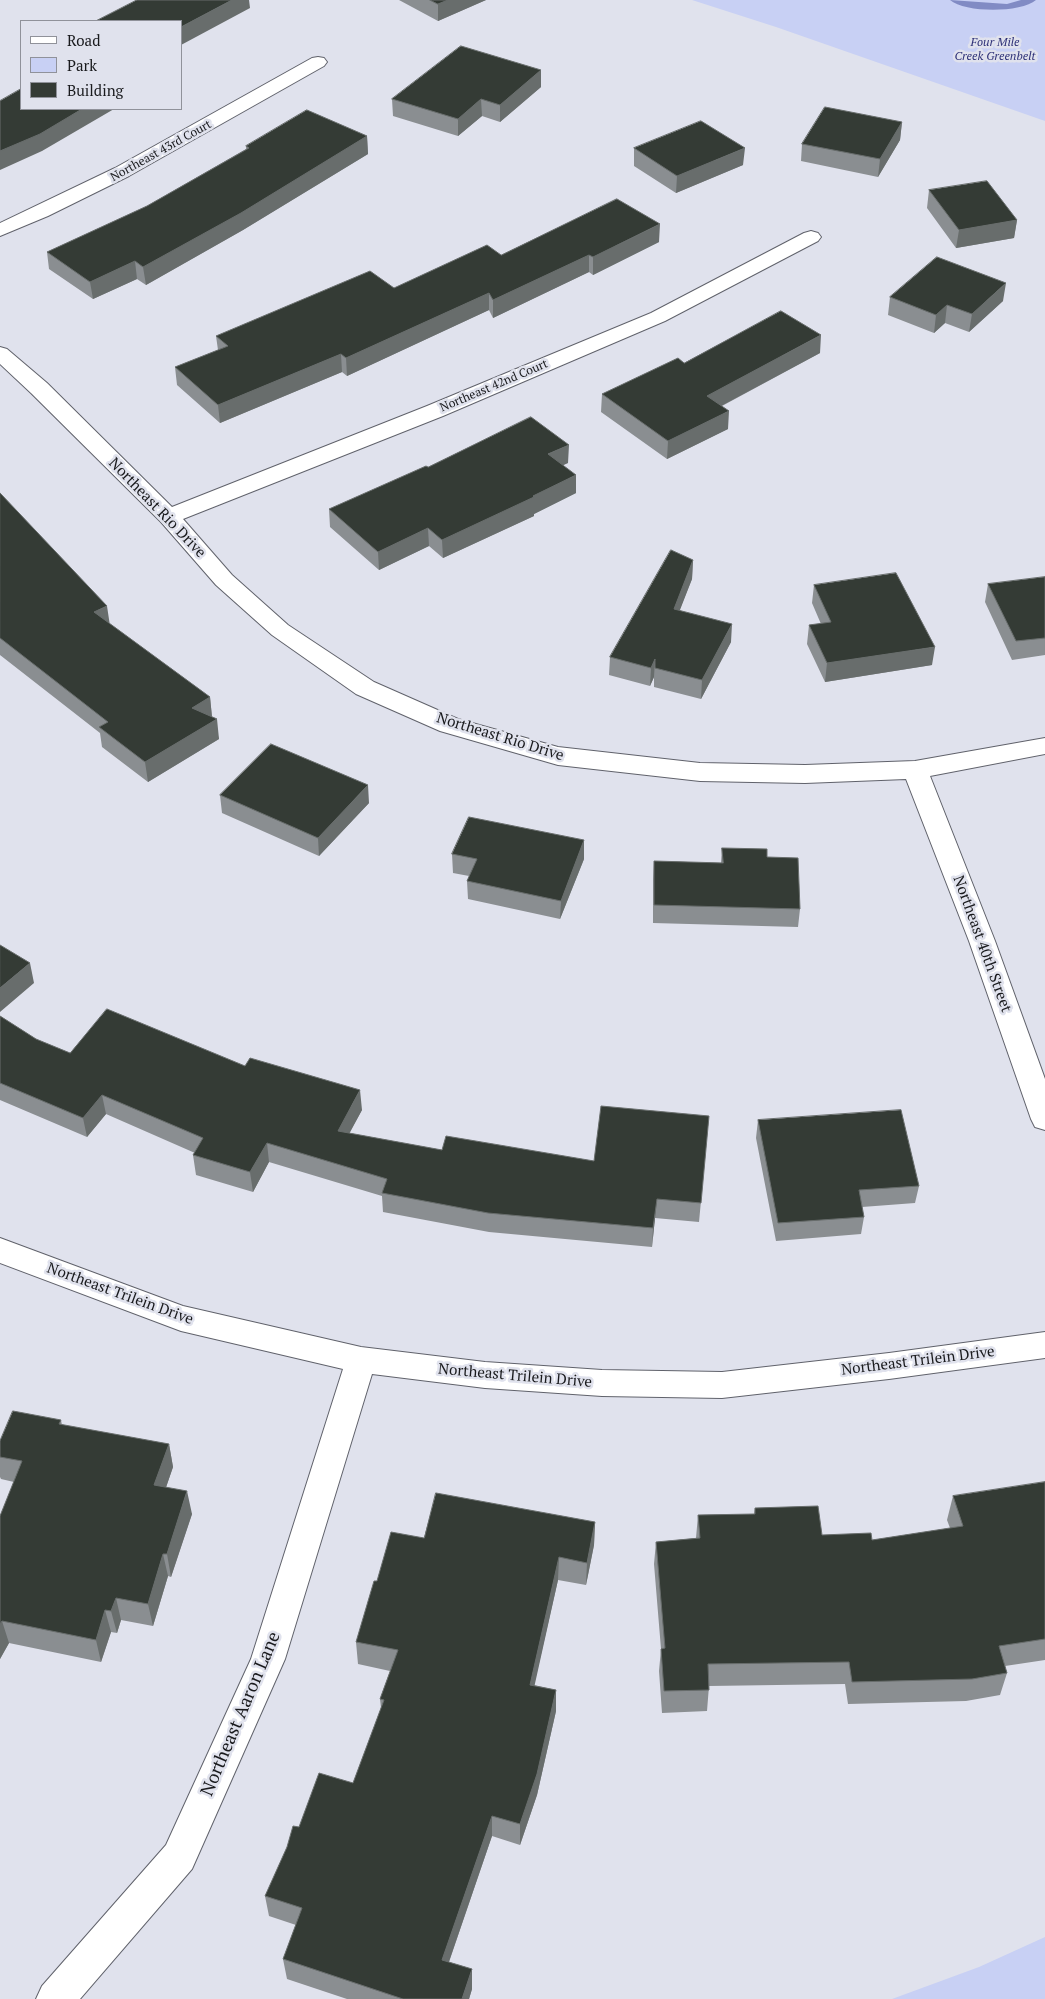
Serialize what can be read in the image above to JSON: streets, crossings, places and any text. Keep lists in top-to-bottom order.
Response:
{
  "streets": {
    "street": [
      "Northeast 43rd Court",
      "Northeast 42nd Court",
      "Northeast Rio Drive",
      "Northeast 40th Street",
      "Northeast Trilein Drive",
      "Northeast Aaron Lane"
    ]
  },
  "crossings": [
    ["Northeast 42nd Court", "Northeast Rio Drive"],
    ["Northeast Rio Drive", "Northeast 40th Street"],
    ["Northeast Trilein Drive", "Northeast Aaron Lane"]
  ],
  "parks": ["Four Mile Creek Greenbelt"],
  "legend": ["Road", "Park", "Building"]
}
